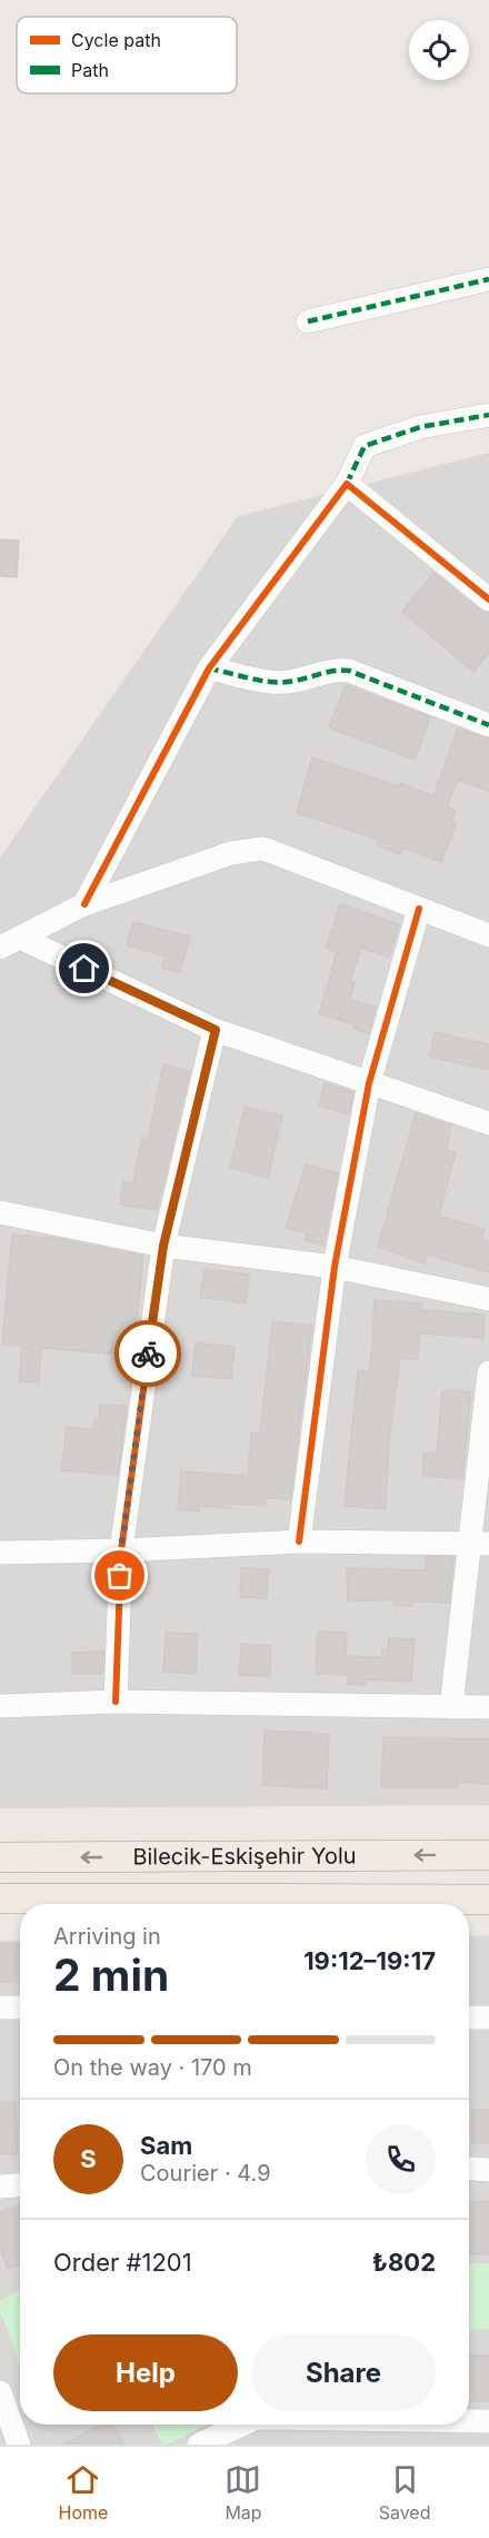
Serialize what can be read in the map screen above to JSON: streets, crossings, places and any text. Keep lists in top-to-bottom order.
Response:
{
  "streets": {
    "main road": ["Bilecik-Eskişehir Yolu"]
  },
  "legend": ["Cycle path", "Path"],
  "page": {
    "heading": ["2 min", "Arriving in", "19:12–19:17"],
    "panel": [
      "Sam",
      "Courier · 4.9",
      "Order #1201",
      "₺802"
    ],
    "bar": "On the way · 170 m",
    "round": "S",
    "buttons": ["Help", "Share"],
    "tabs": ["Home", "Map", "Saved"]
  }
}
